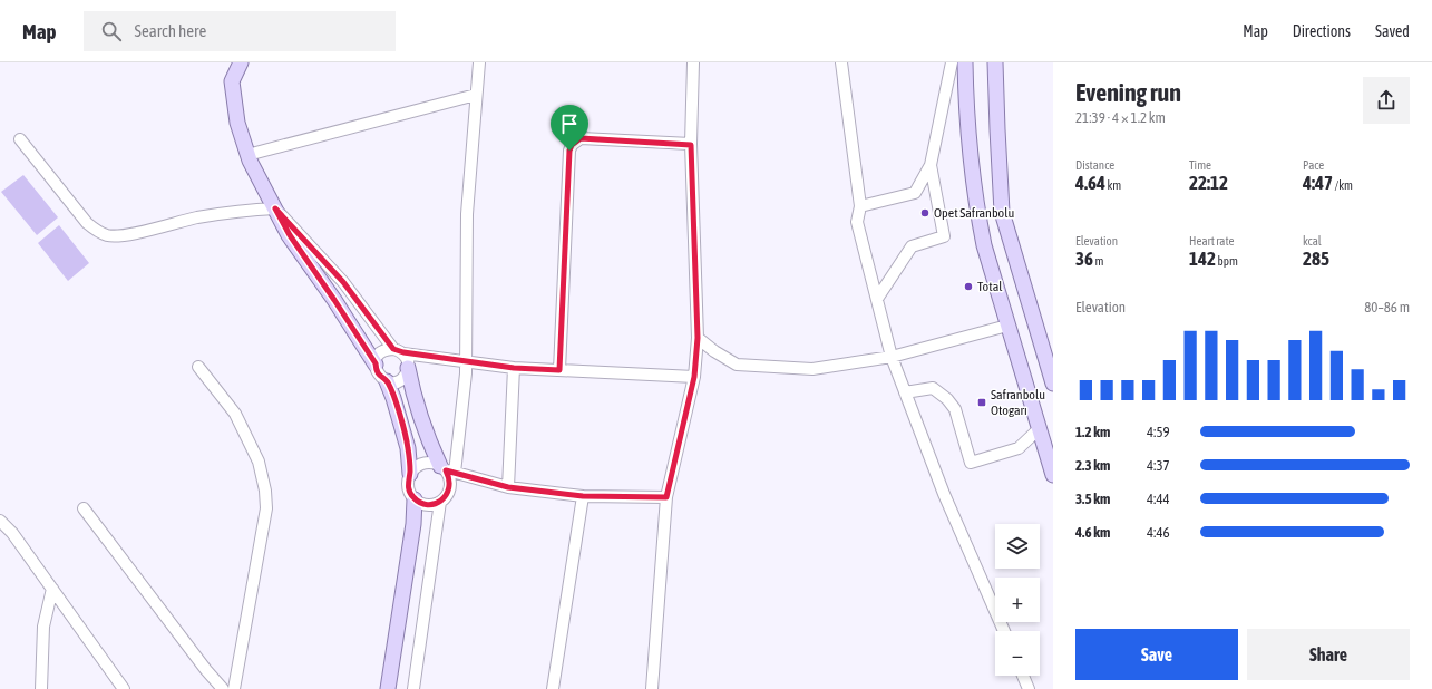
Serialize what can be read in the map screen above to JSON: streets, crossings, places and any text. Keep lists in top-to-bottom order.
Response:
{
  "places": {
    "other": ["Opet Safranbolu", "Total"],
    "transit": ["Safranbolu Otogarı"]
  },
  "page": {
    "header": "Map",
    "search": "Search here",
    "nav": ["Map", "Directions", "Saved"],
    "heading": ["Evening run", "21:39 · 4 × 1.2 km"],
    "stats": [
      ["Distance", "4.64 km"],
      ["Time", "22:12"],
      ["Pace", "4:47 /km"],
      ["Elevation", "36 m"],
      ["Heart rate", "142 bpm"],
      ["kcal", "285"]
    ],
    "chart": ["Elevation", "80–86 m"],
    "list": [
      {
        "name": "1.2 km",
        "note": "4:59"
      },
      {
        "name": "2.3 km",
        "note": "4:37"
      },
      {
        "name": "3.5 km",
        "note": "4:44"
      },
      {
        "name": "4.6 km",
        "note": "4:46"
      }
    ],
    "map_buttons": ["+", "−"],
    "buttons": ["Save", "Share"]
  }
}
